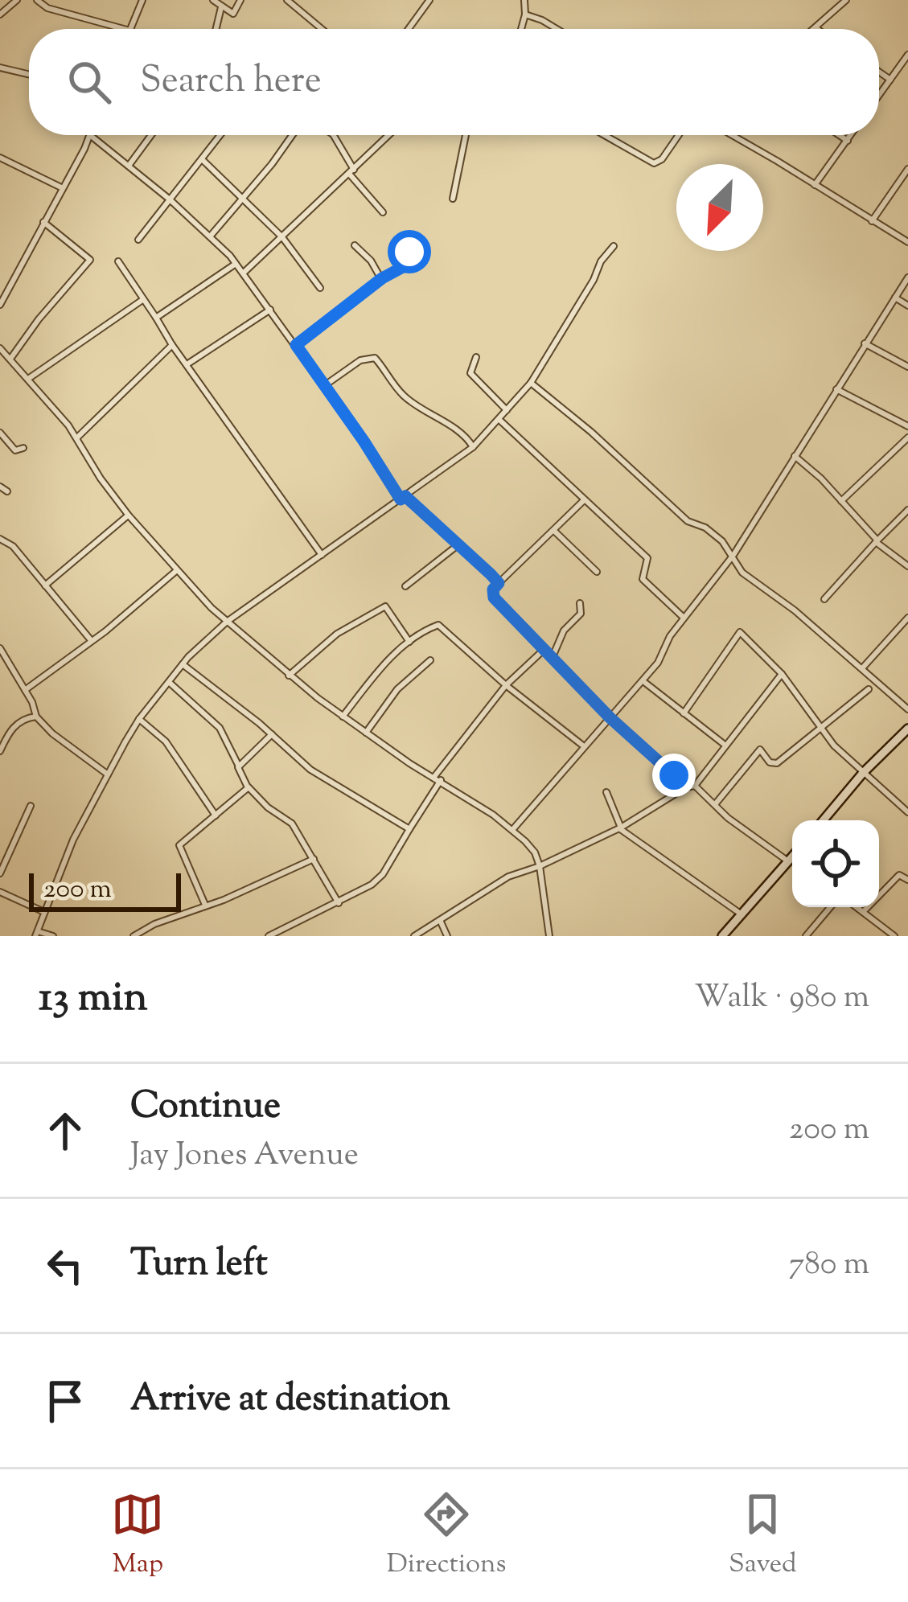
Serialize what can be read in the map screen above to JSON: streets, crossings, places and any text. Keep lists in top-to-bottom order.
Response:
{
  "scale_bar": "200 m",
  "north": "bottom left",
  "page": {
    "search": "Search here",
    "scale": "200 m",
    "heading": ["13 min", "Walk · 980 m"],
    "list": [
      ["Continue", "Jay Jones Avenue", "200 m"],
      ["Turn left", "780 m"],
      "Arrive at destination"
    ],
    "nav": ["Map", "Directions", "Saved"]
  }
}
